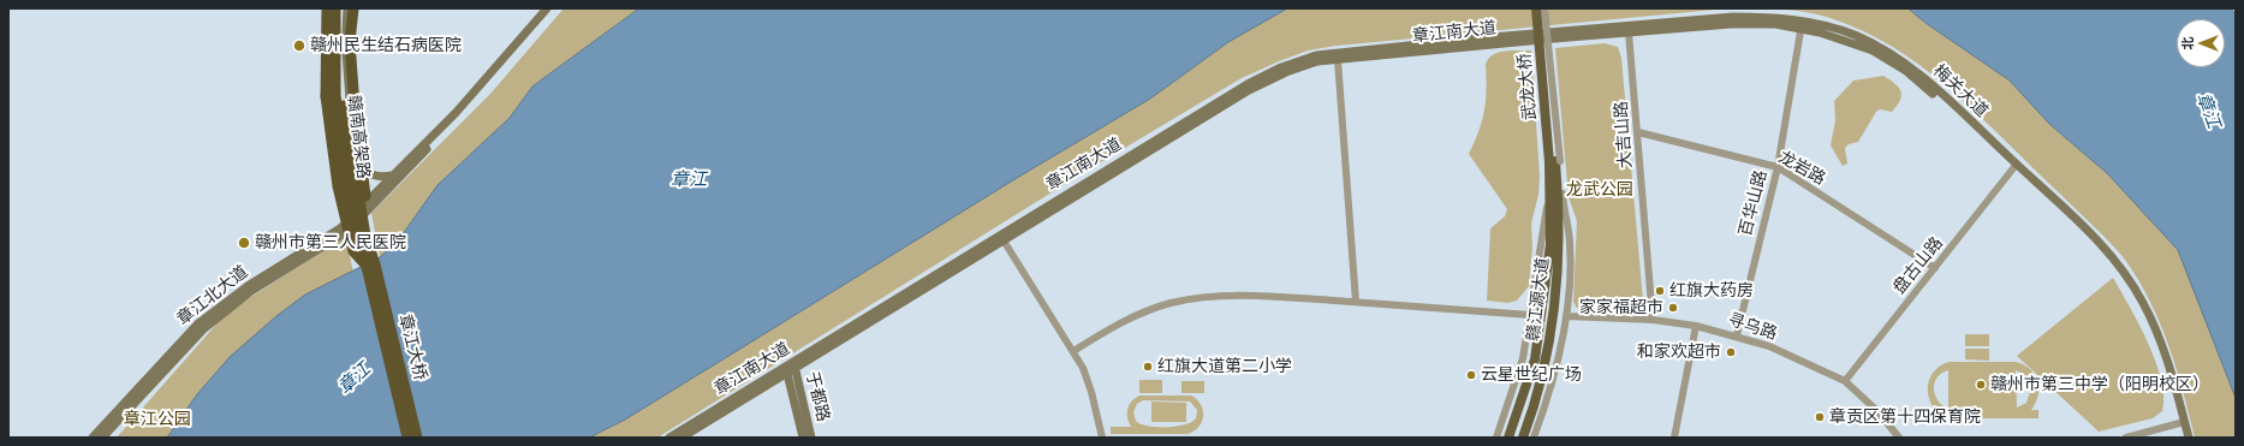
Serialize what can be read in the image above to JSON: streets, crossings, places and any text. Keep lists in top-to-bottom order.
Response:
{
  "streets": {
    "highway": ["赣南高架路", "章江大桥"],
    "main road": [
      "章江南大道",
      "武龙大桥",
      "梅关大道",
      "章江北大道",
      "赣江源大道",
      "于都路"
    ],
    "street": [
      "大吉山路",
      "龙岩路",
      "百华山路",
      "盘古山路",
      "寻乌路"
    ]
  },
  "crossings": [
    ["章江南大道", "梅关大道"],
    ["章江南大道", "于都路"],
    ["武龙大桥", "赣江源大道"],
    ["梅关大道", "大吉山路"],
    ["梅关大道", "百华山路"],
    ["梅关大道", "盘古山路"],
    ["大吉山路", "龙岩路"],
    ["大吉山路", "寻乌路"],
    ["赣南高架路", "章江大桥"],
    ["龙岩路", "百华山路"],
    ["龙岩路", "盘古山路"],
    ["百华山路", "寻乌路"],
    ["盘古山路", "寻乌路"]
  ],
  "water": ["章江"],
  "parks": ["龙武公园", "章江公园"],
  "places": [
    "赣州民生结石病医院",
    "赣州市第三人民医院",
    "红旗大药房",
    "家家福超市",
    "和家欢超市",
    "红旗大道第二小学",
    "云星世纪广场",
    "赣州市第三中学（阳明校区）",
    "章贡区第十四保育院"
  ],
  "north": "left"
}
